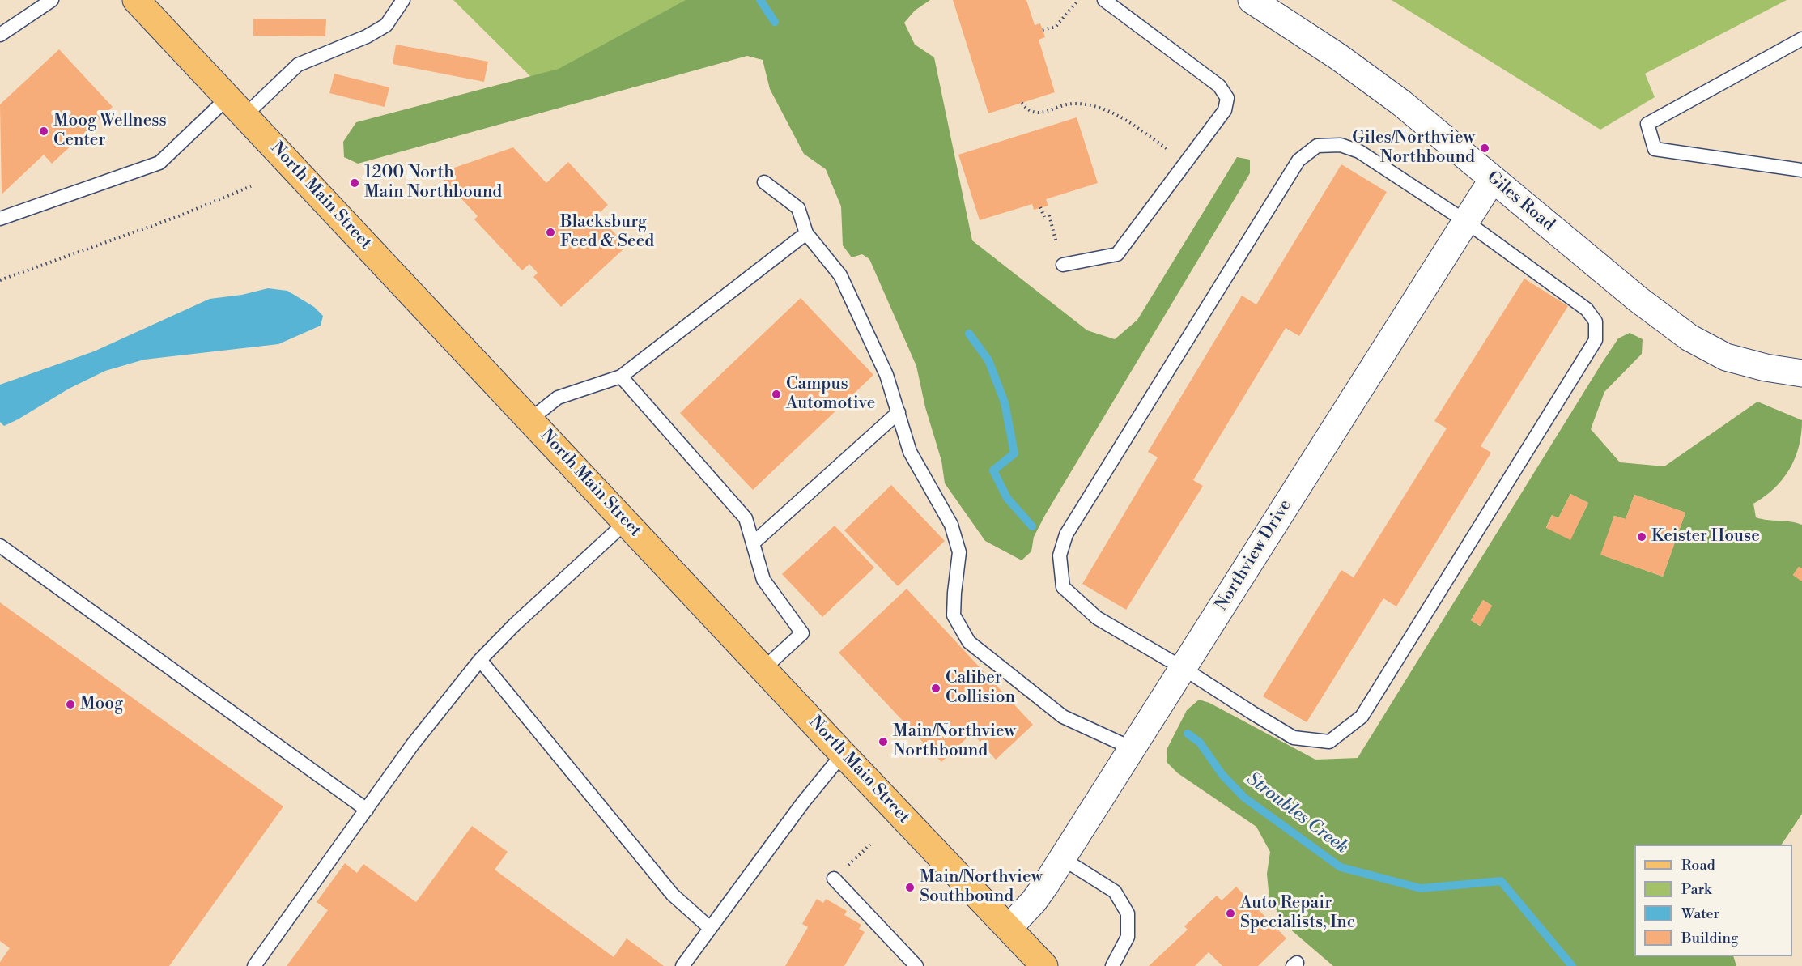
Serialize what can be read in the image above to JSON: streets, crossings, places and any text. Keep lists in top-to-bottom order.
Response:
{
  "streets": {
    "main road": ["North Main Street"],
    "street": ["Giles Road", "Northview Drive"]
  },
  "crossings": [
    ["North Main Street", "Northview Drive"],
    ["Giles Road", "Northview Drive"]
  ],
  "water": ["Stroubles Creek"],
  "places": [
    "Moog Wellness Center",
    "Giles/Northview Northbound",
    "1200 North Main Northbound",
    "Blacksburg Feed & Seed",
    "Campus Automotive",
    "Keister House",
    "Caliber Collision",
    "Moog",
    "Main/Northview Northbound",
    "Main/Northview Southbound",
    "Auto Repair Specialists, Inc"
  ],
  "legend": [
    "Road",
    "Park",
    "Water",
    "Building"
  ]
}
